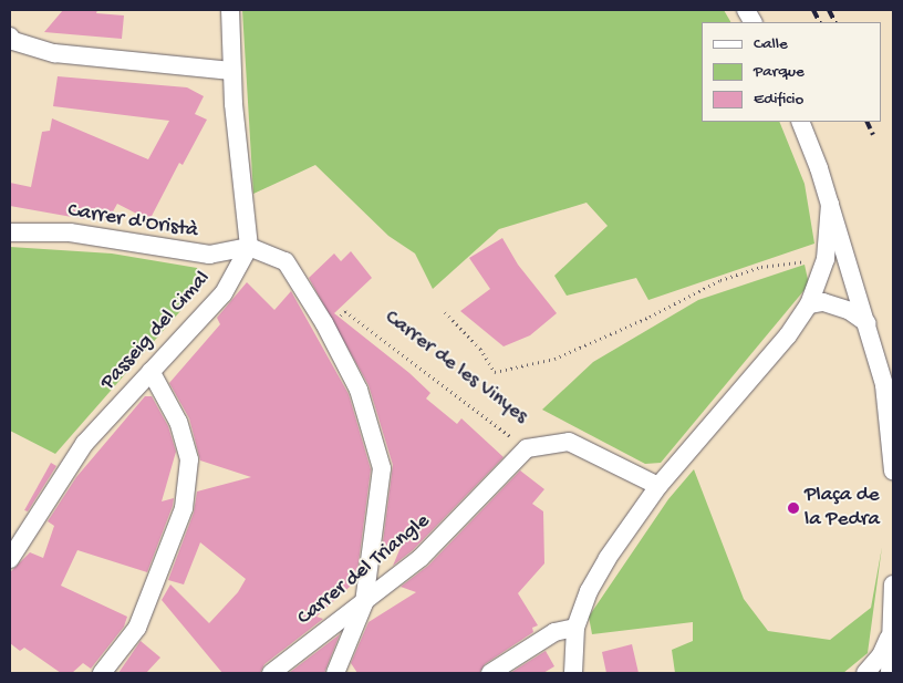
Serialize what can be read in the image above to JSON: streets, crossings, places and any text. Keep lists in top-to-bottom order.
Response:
{
  "streets": {
    "street": [
      "Carrer d'Oristà",
      "Passeig del Cimal",
      "Carrer de les Vinyes",
      "Carrer del Triangle"
    ]
  },
  "crossings": [
    ["Carrer d'Oristà", "Passeig del Cimal"],
    ["Carrer de les Vinyes", "Carrer del Triangle"]
  ],
  "places": ["Plaça de la Pedra"],
  "legend": ["Calle", "Parque", "Edificio"]
}
